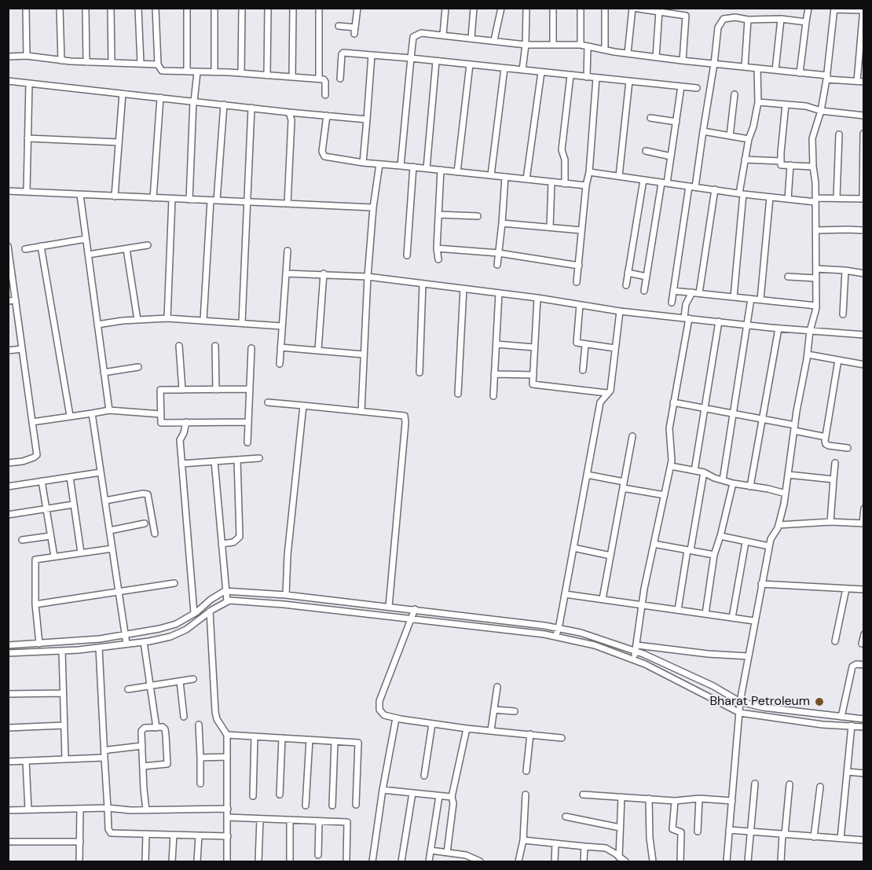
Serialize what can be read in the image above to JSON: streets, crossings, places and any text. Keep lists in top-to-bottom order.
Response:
{
  "places": ["Bharat Petroleum"]
}
